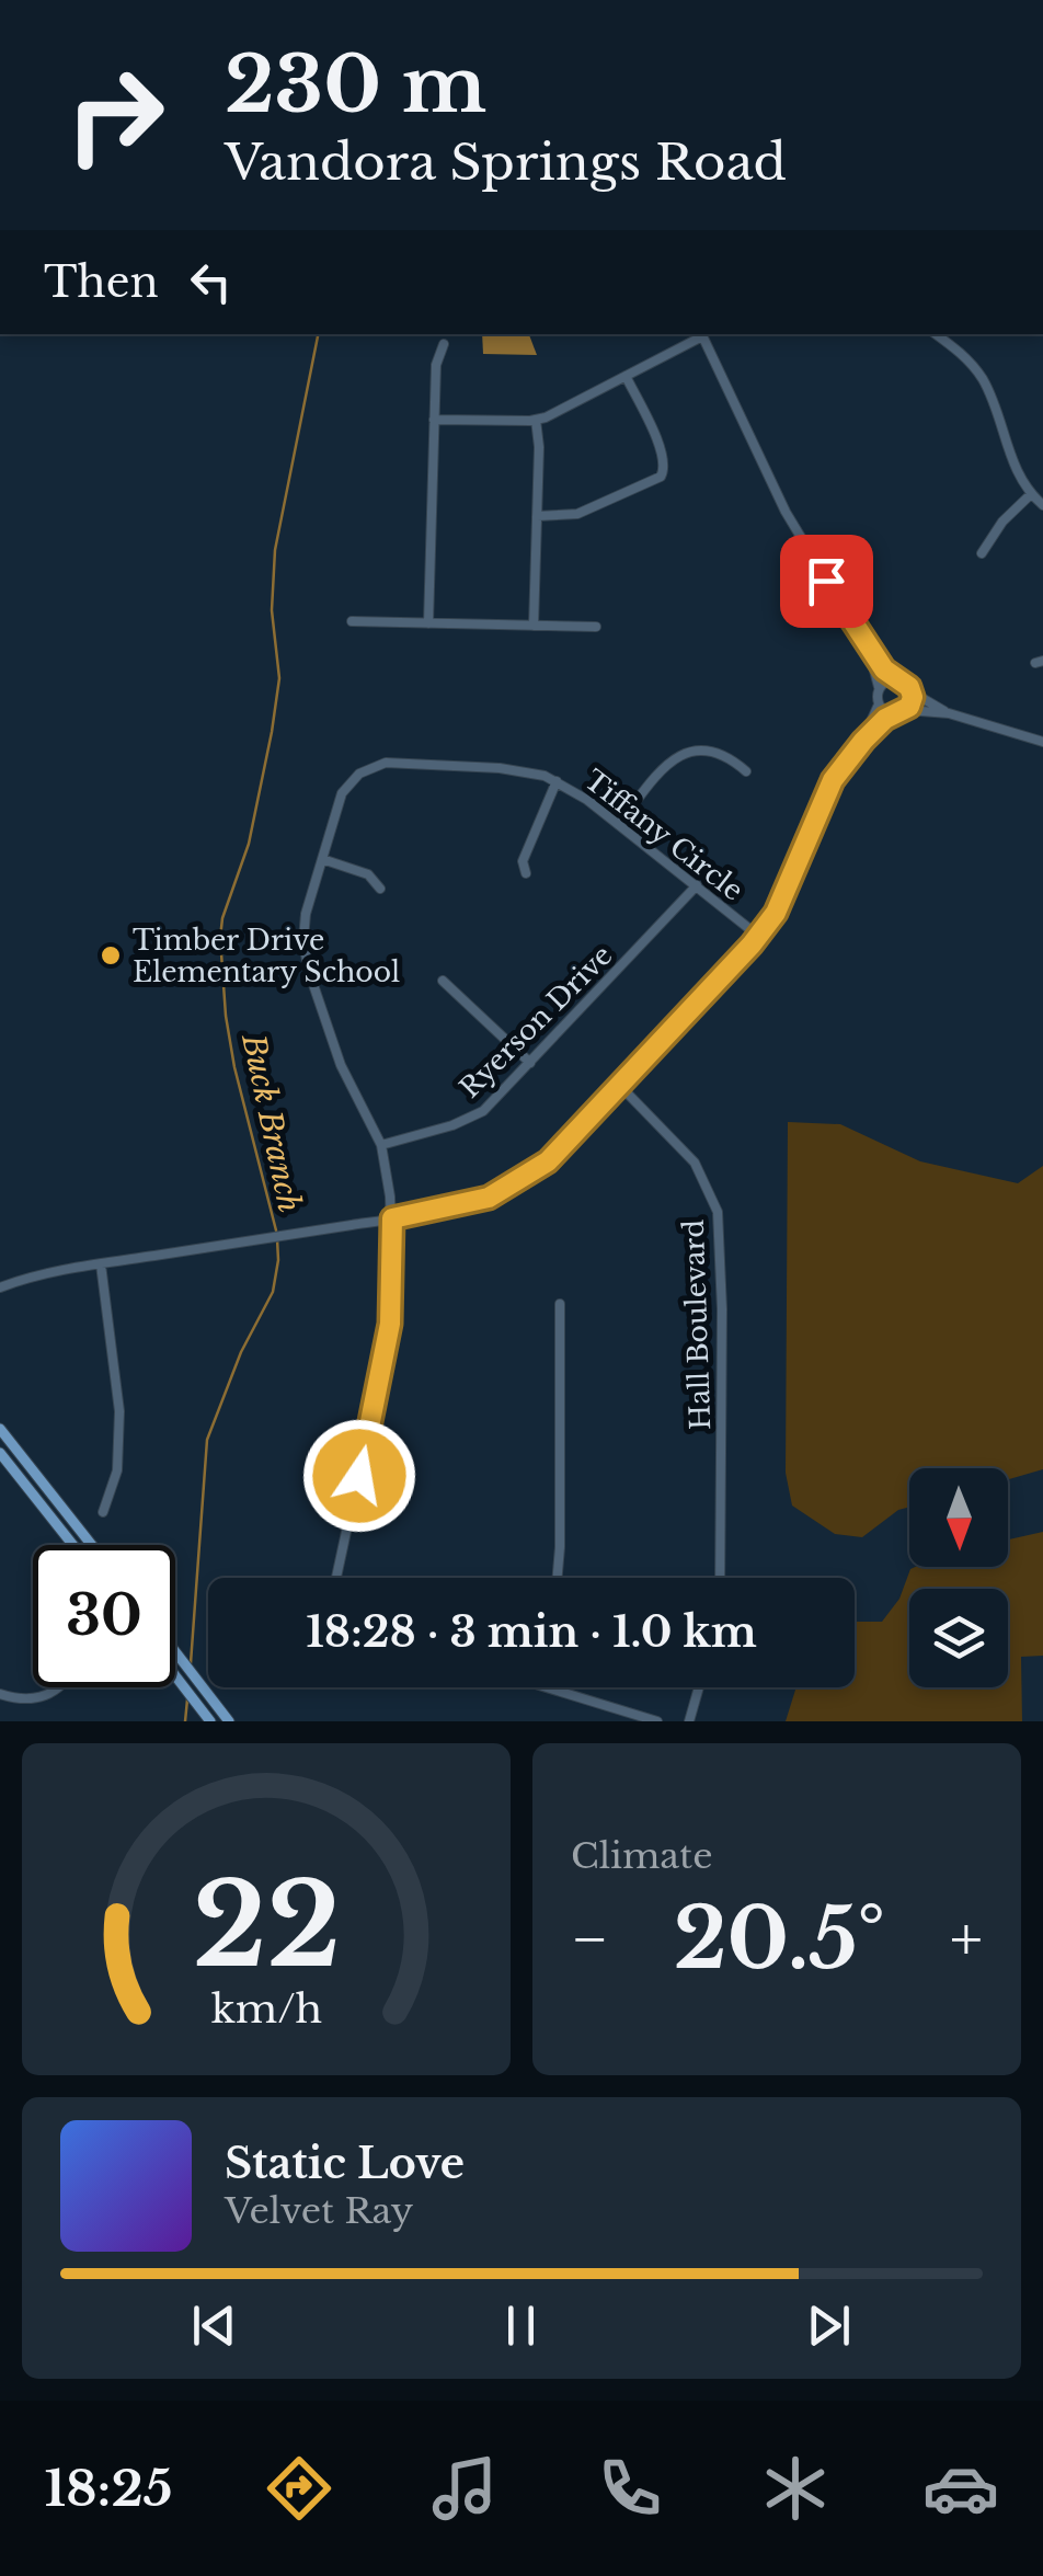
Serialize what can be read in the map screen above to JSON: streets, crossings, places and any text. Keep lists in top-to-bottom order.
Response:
{
  "streets": {
    "street": ["Tiffany Circle", "Ryerson Drive", "Hall Boulevard"]
  },
  "crossings": [
    ["Tiffany Circle", "Ryerson Drive"]
  ],
  "water": ["Buck Branch"],
  "places": ["Timber Drive Elementary School"],
  "north": "bottom",
  "page": {
    "turn": ["230 m", "Vandora Springs Road"],
    "then": "Then",
    "limit": "30",
    "trip": "18:28 · 3 min · 1.0 km",
    "tile": "Climate",
    "heat": ["−", "20.5°", "+"],
    "song": ["Static Love", "Velvet Ray"],
    "tabs": "18:25",
    "gauge": ["22", "km/h"]
  }
}
